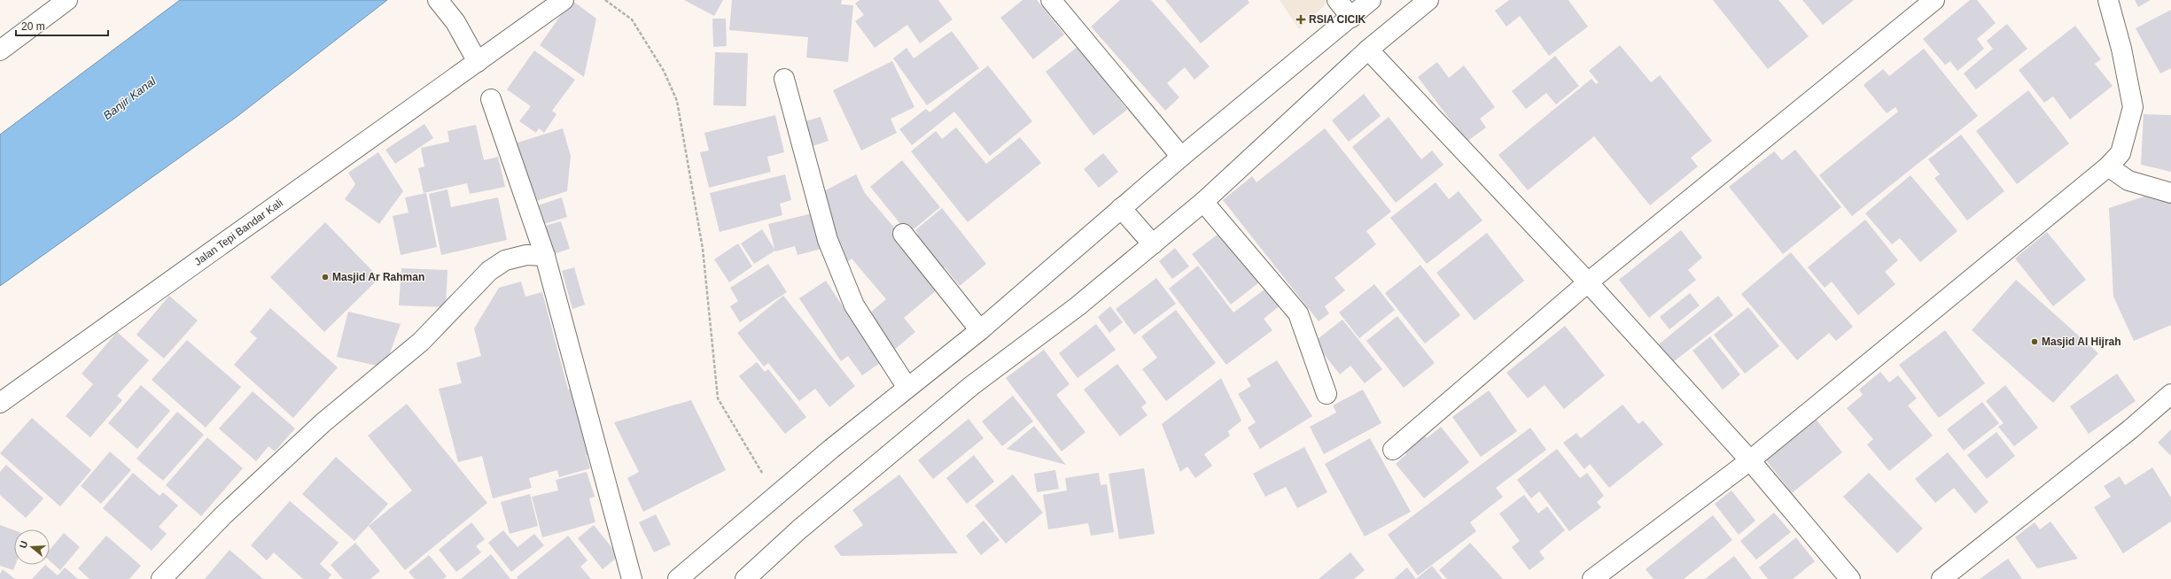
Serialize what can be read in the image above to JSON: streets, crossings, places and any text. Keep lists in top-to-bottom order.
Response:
{
  "streets": {
    "street": ["Jalan Tepi Bandar Kali"]
  },
  "water": ["Banjir Kanal"],
  "places": {
    "health": ["RSIA CICIK"],
    "other": ["Masjid Ar Rahman", "Masjid Al Hijrah"]
  },
  "scale_bar": "20 m",
  "north": "left"
}
